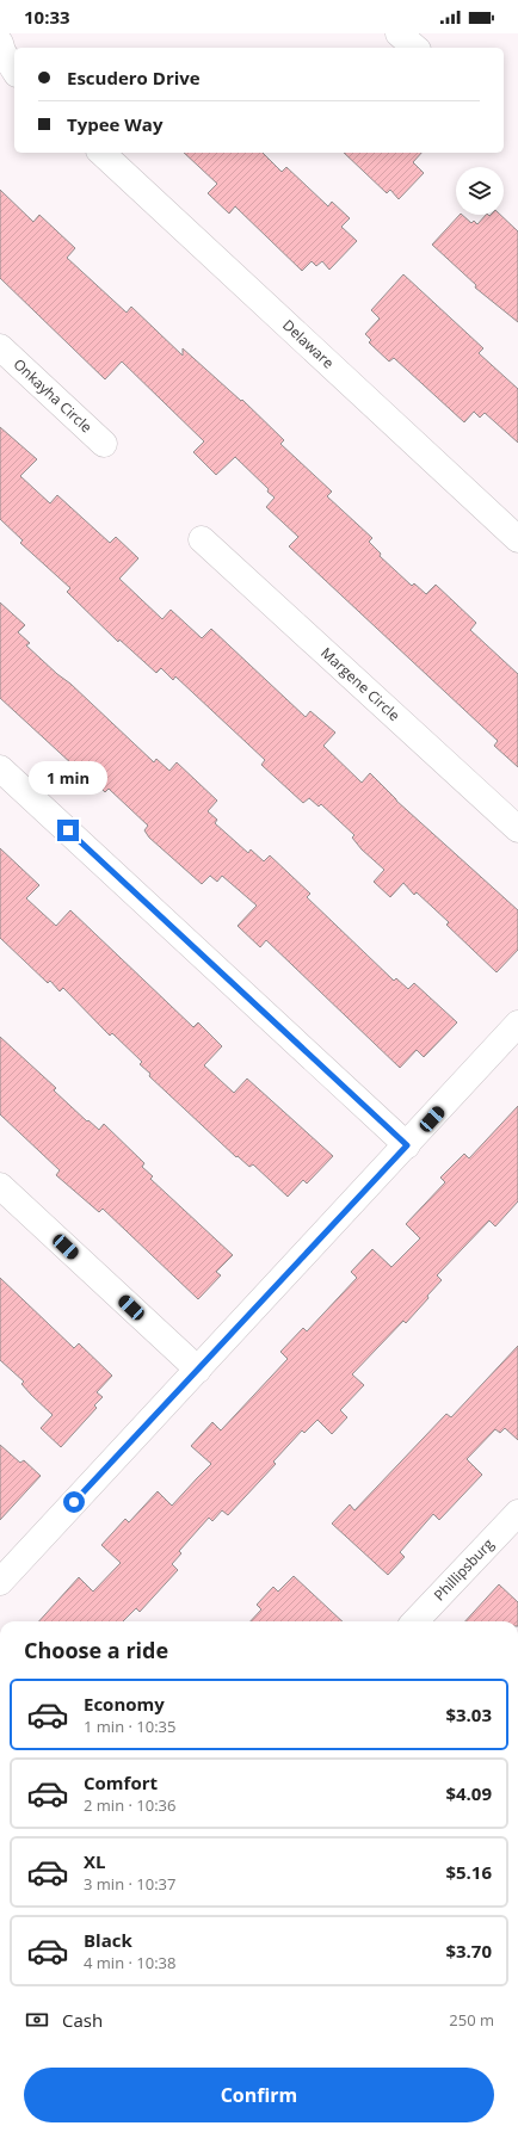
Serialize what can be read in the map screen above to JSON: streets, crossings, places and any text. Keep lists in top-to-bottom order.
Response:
{
  "streets": {
    "street": [
      "Delaware",
      "Onkayha Circle",
      "Margene Circle",
      "Phillipsburg"
    ]
  },
  "page": {
    "status": "10:33",
    "banner": ["Escudero Drive", "Typee Way"],
    "bubble": "1 min",
    "heading": "Choose a ride",
    "list": [
      {
        "name": "Economy",
        "note": "1 min · 10:35",
        "value": "$3.03"
      },
      {
        "name": "Comfort",
        "note": "2 min · 10:36",
        "value": "$4.09"
      },
      {
        "name": "XL",
        "note": "3 min · 10:37",
        "value": "$5.16"
      },
      {
        "name": "Black",
        "note": "4 min · 10:38",
        "value": "$3.70"
      }
    ],
    "pay": ["Cash", "250 m"],
    "buttons": "Confirm"
  }
}
